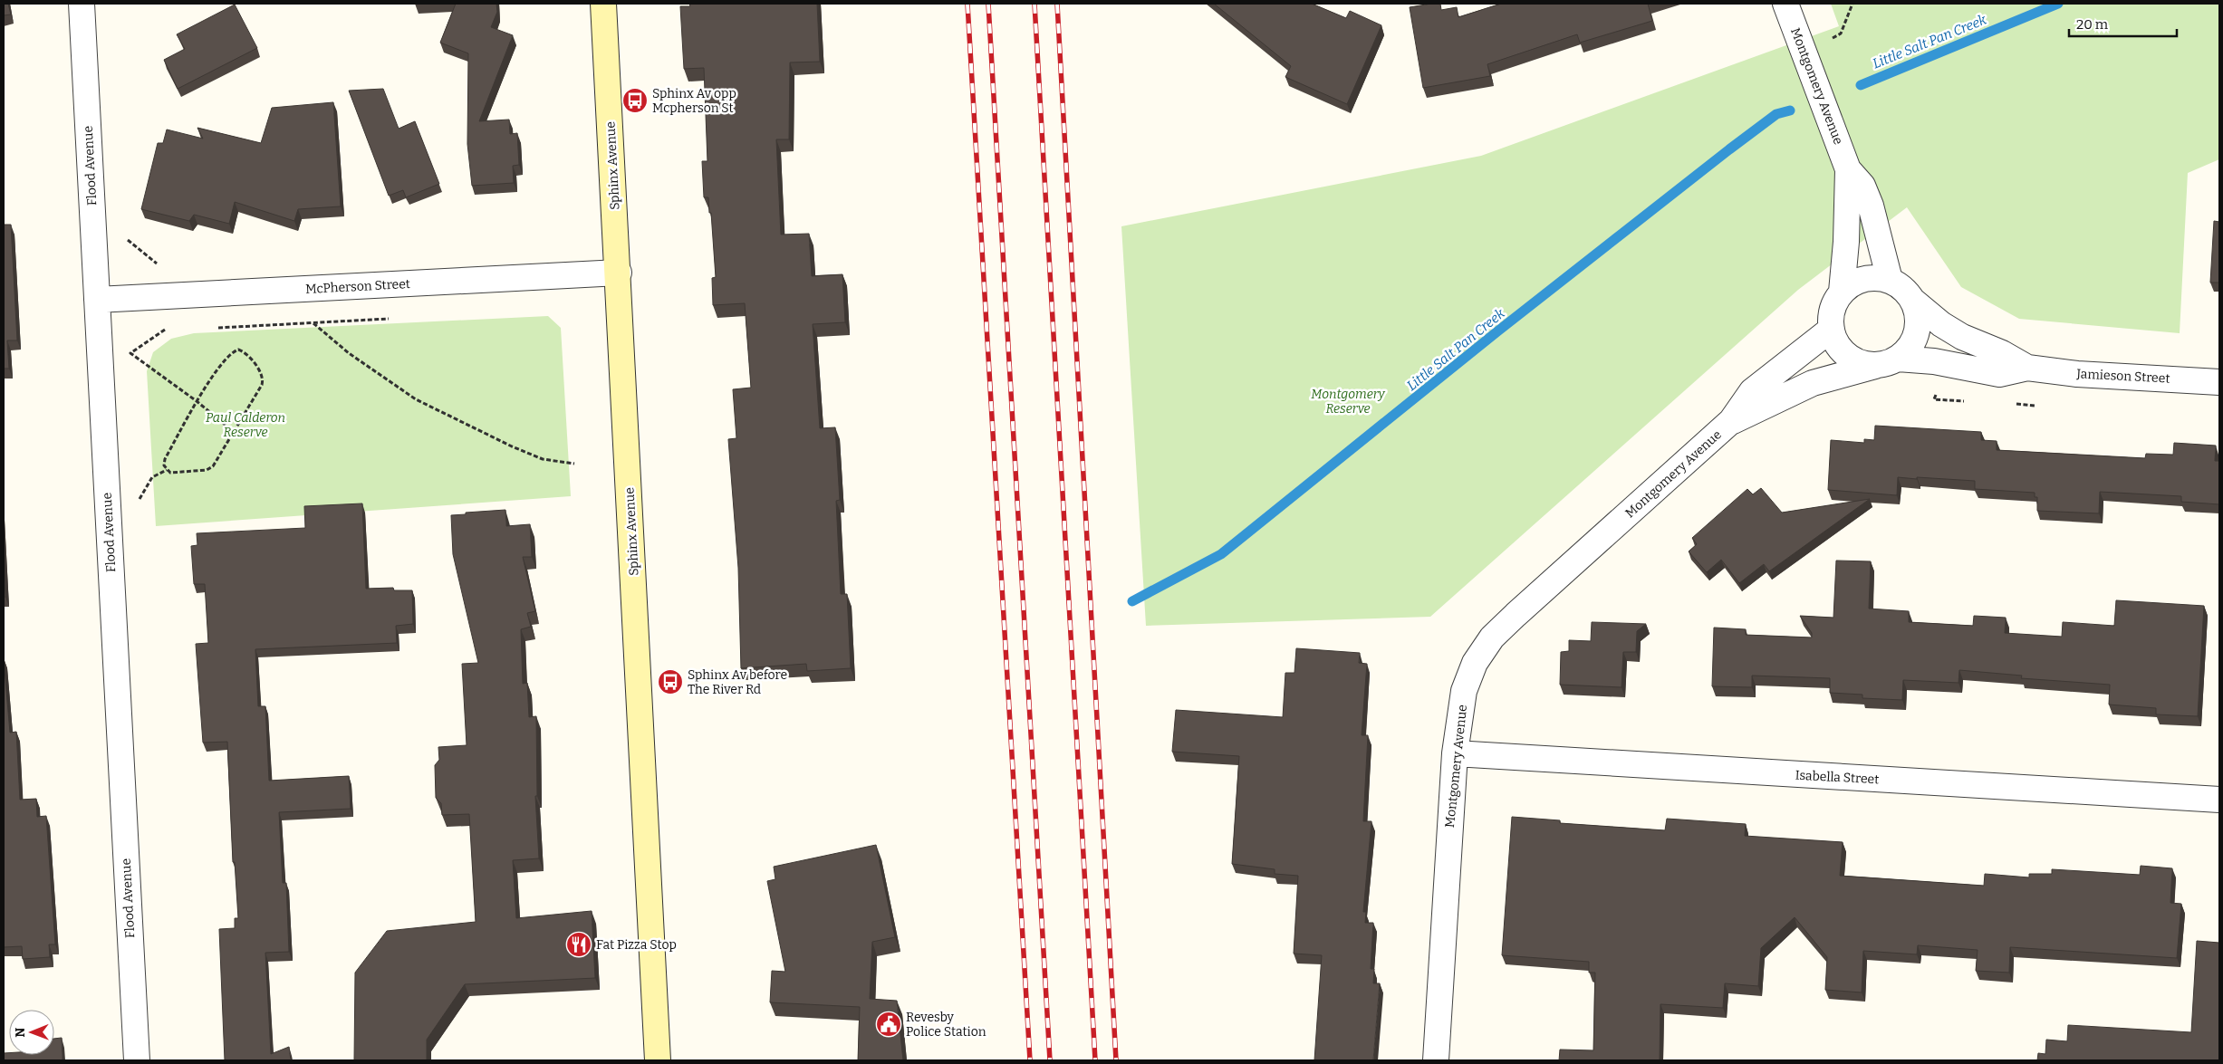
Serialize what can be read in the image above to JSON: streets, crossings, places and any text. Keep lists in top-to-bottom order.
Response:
{
  "streets": {
    "street": [
      "Montgomery Avenue",
      "Flood Avenue",
      "Sphinx Avenue",
      "McPherson Street",
      "Jamieson Street",
      "Isabella Street"
    ]
  },
  "crossings": [
    ["Montgomery Avenue", "Jamieson Street"],
    ["Montgomery Avenue", "Isabella Street"],
    ["Flood Avenue", "McPherson Street"],
    ["Sphinx Avenue", "McPherson Street"]
  ],
  "water": ["Little Salt Pan Creek"],
  "parks": ["Montgomery Reserve", "Paul Calderon Reserve"],
  "places": {
    "bus stop": ["Sphinx Av opp Mcpherson St", "Sphinx Av before The River Rd"],
    "restaurant": ["Fat Pizza Stop"],
    "public building": ["Revesby Police Station"]
  },
  "scale_bar": "20 m",
  "north": "left"
}
